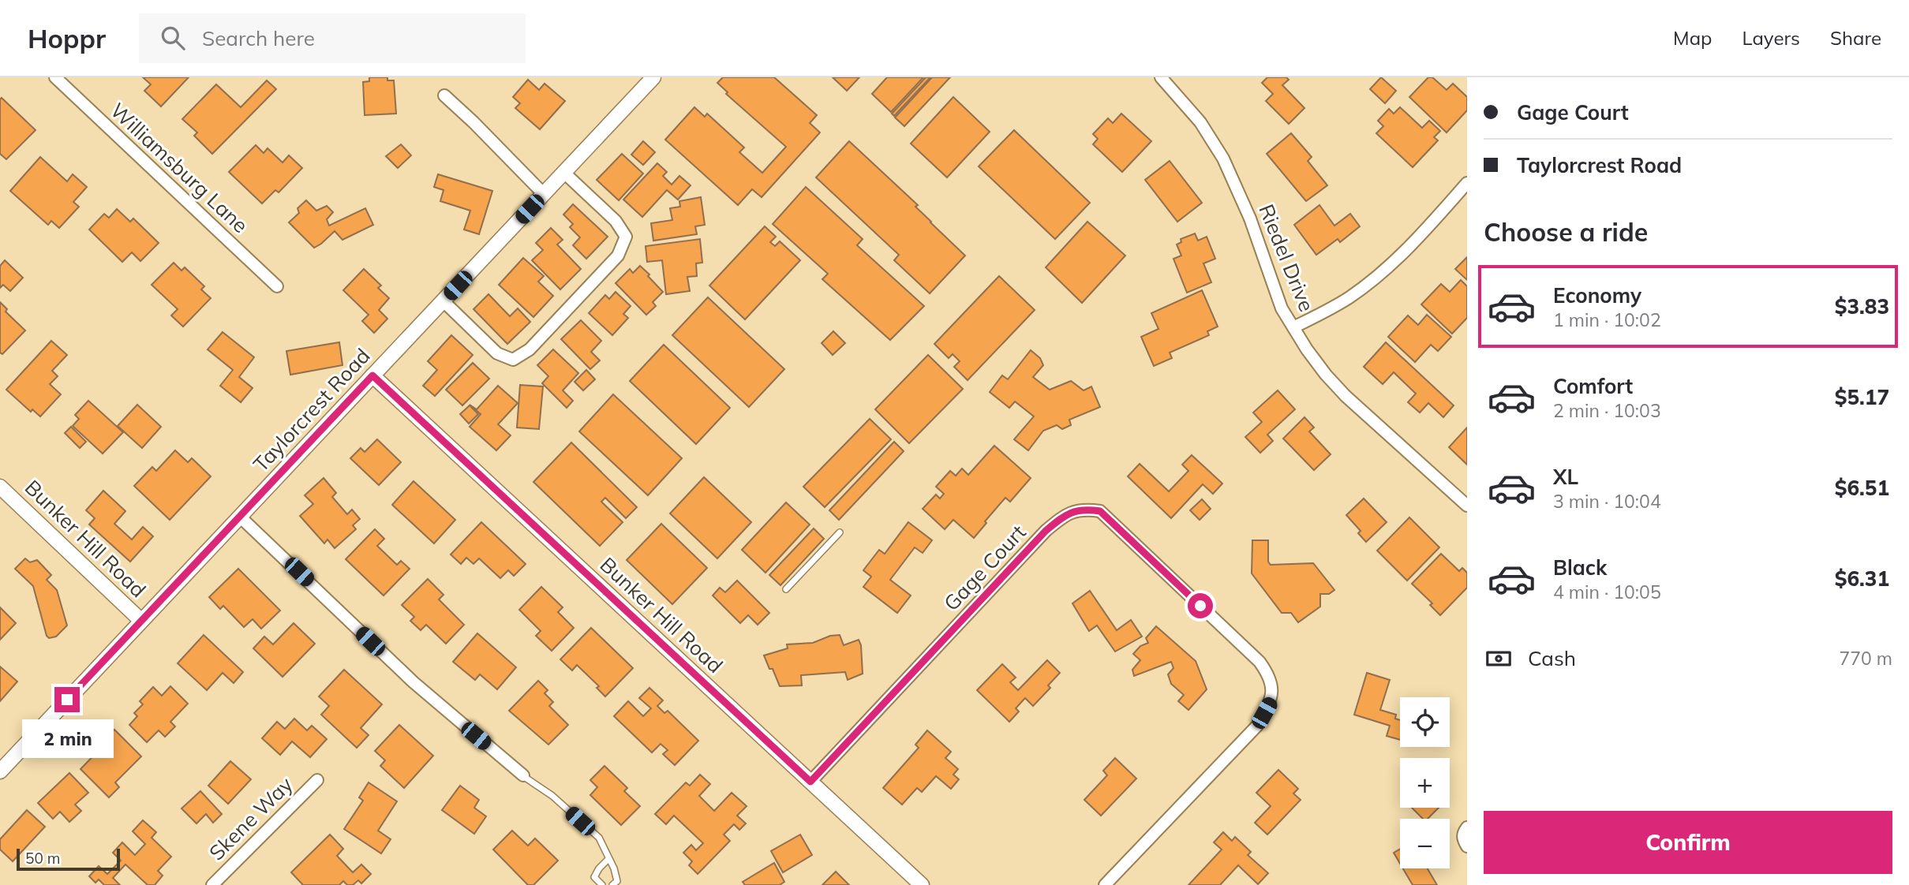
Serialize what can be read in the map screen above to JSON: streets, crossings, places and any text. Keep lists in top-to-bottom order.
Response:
{
  "streets": {
    "street": [
      "Williamsburg Lane",
      "Riedel Drive",
      "Taylorcrest Road",
      "Bunker Hill Road",
      "Gage Court",
      "Skene Way"
    ]
  },
  "crossings": [
    ["Taylorcrest Road", "Bunker Hill Road"],
    ["Bunker Hill Road", "Gage Court"]
  ],
  "scale_bar": "50 m",
  "page": {
    "header": "Hoppr",
    "search": "Search here",
    "nav": ["Map", "Layers", "Share"],
    "banner": ["Gage Court", "Taylorcrest Road"],
    "heading": "Choose a ride",
    "list": [
      {
        "name": "Economy",
        "note": "1 min · 10:02",
        "value": "$3.83"
      },
      {
        "name": "Comfort",
        "note": "2 min · 10:03",
        "value": "$5.17"
      },
      {
        "name": "XL",
        "note": "3 min · 10:04",
        "value": "$6.51"
      },
      {
        "name": "Black",
        "note": "4 min · 10:05",
        "value": "$6.31"
      }
    ],
    "pay": ["Cash", "770 m"],
    "map_buttons": ["+", "−"],
    "bubble": "2 min",
    "buttons": "Confirm",
    "scale": "50 m"
  }
}
